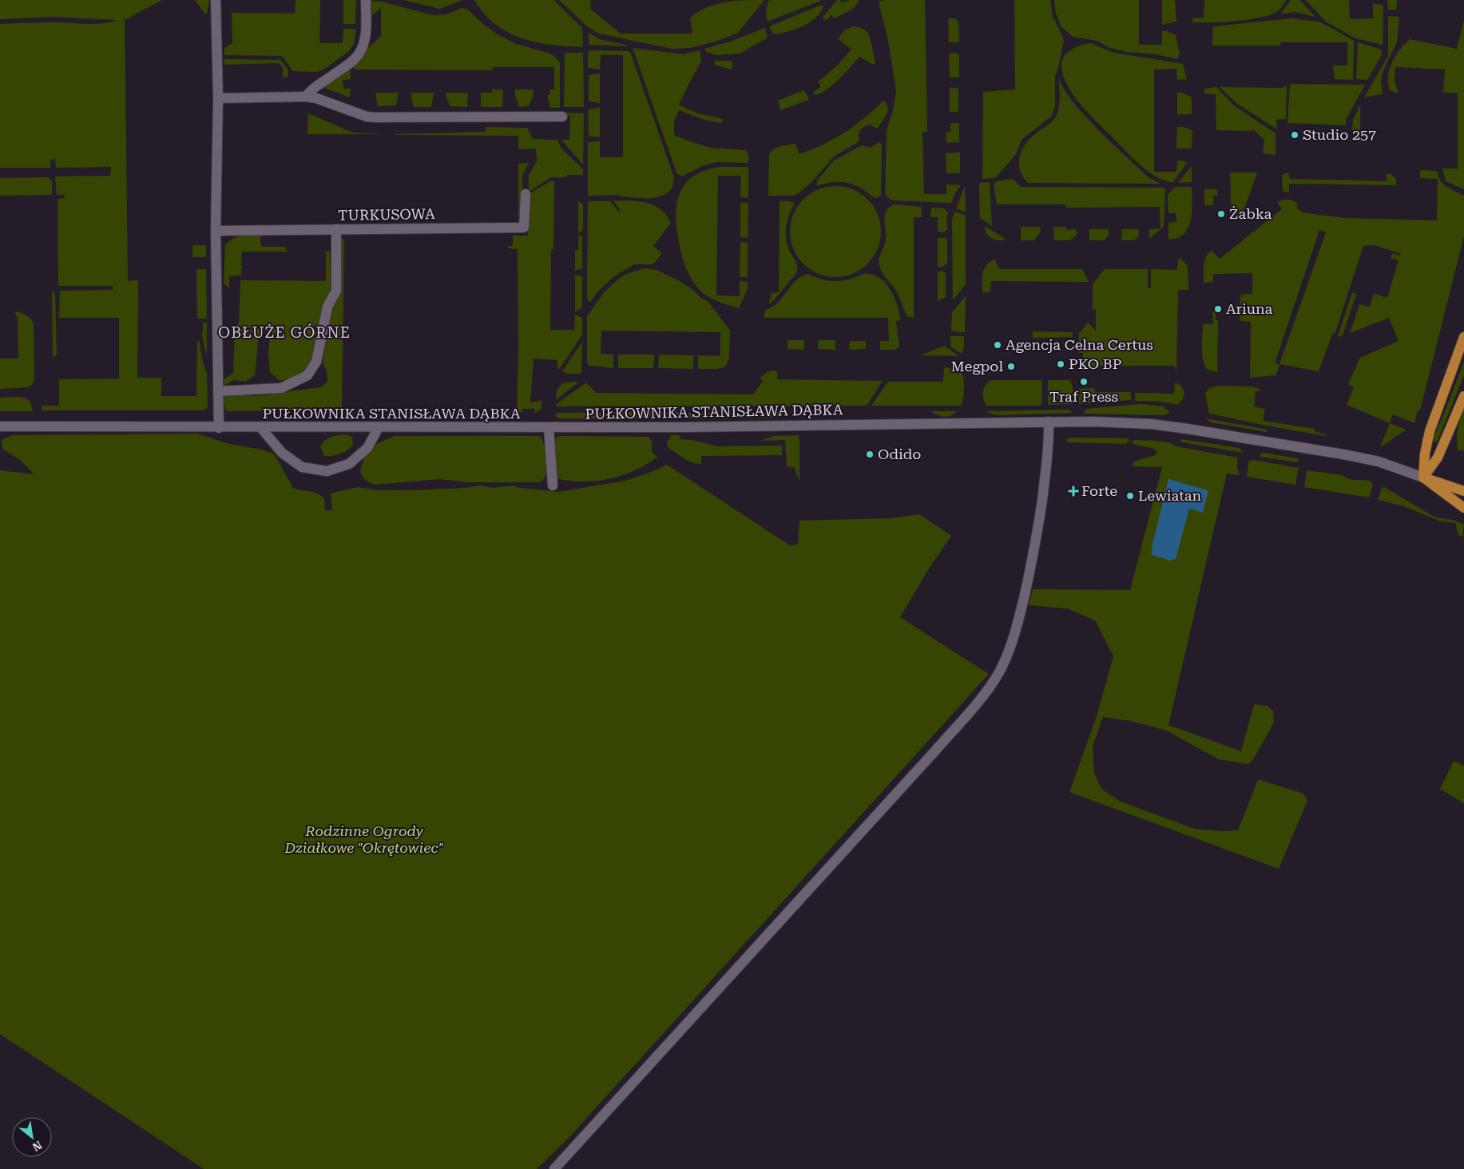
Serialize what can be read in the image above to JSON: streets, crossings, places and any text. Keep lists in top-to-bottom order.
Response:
{
  "streets": {
    "main road": ["PUŁKOWNIKA STANISŁAWA DĄBKA"],
    "street": ["TURKUSOWA"]
  },
  "districts": ["OBŁUŻE GÓRNE"],
  "parks": ["Rodzinne Ogrody Działkowe \"Okrętowiec\""],
  "places": {
    "other": [
      "Studio 257",
      "Żabka",
      "Ariuna",
      "Agencja Celna Certus",
      "PKO BP",
      "Megpol",
      "Traf Press",
      "Odido",
      "Lewiatan"
    ],
    "health": ["Forte"]
  },
  "north": "bottom right"
}
